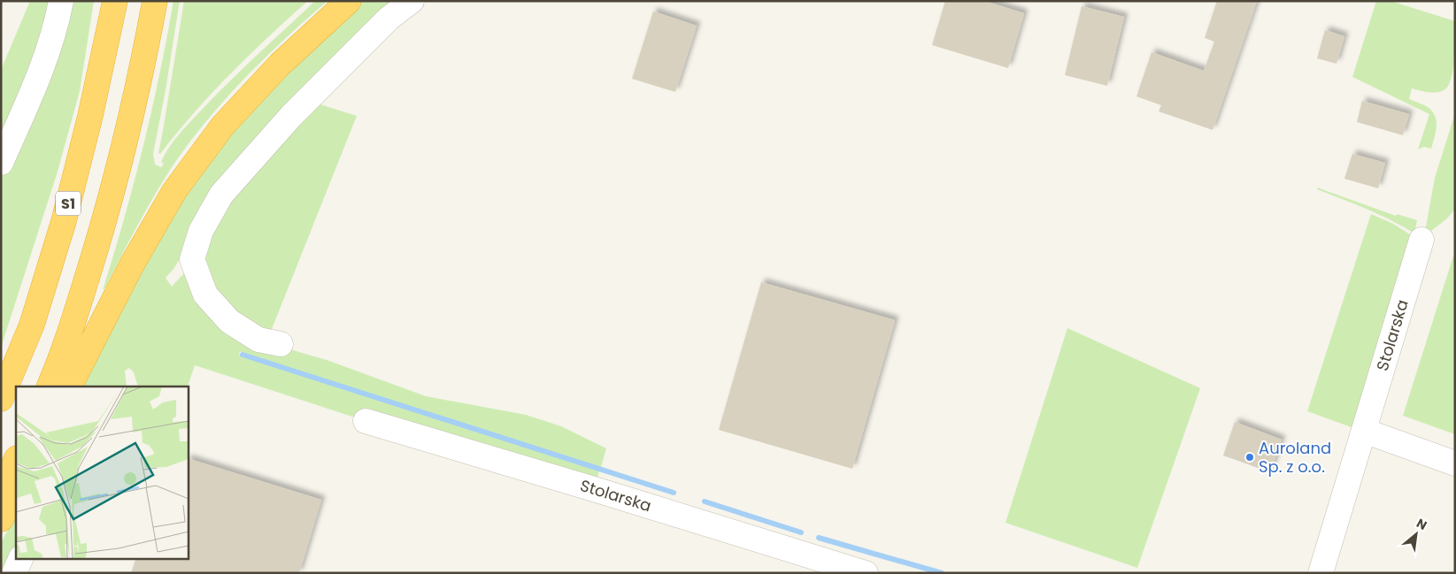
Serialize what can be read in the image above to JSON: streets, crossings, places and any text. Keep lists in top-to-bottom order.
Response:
{
  "streets": {
    "highway": ["S1"],
    "street": ["Stolarska"]
  },
  "places": ["Auroland Sp. z o.o."],
  "north": "top right"
}
